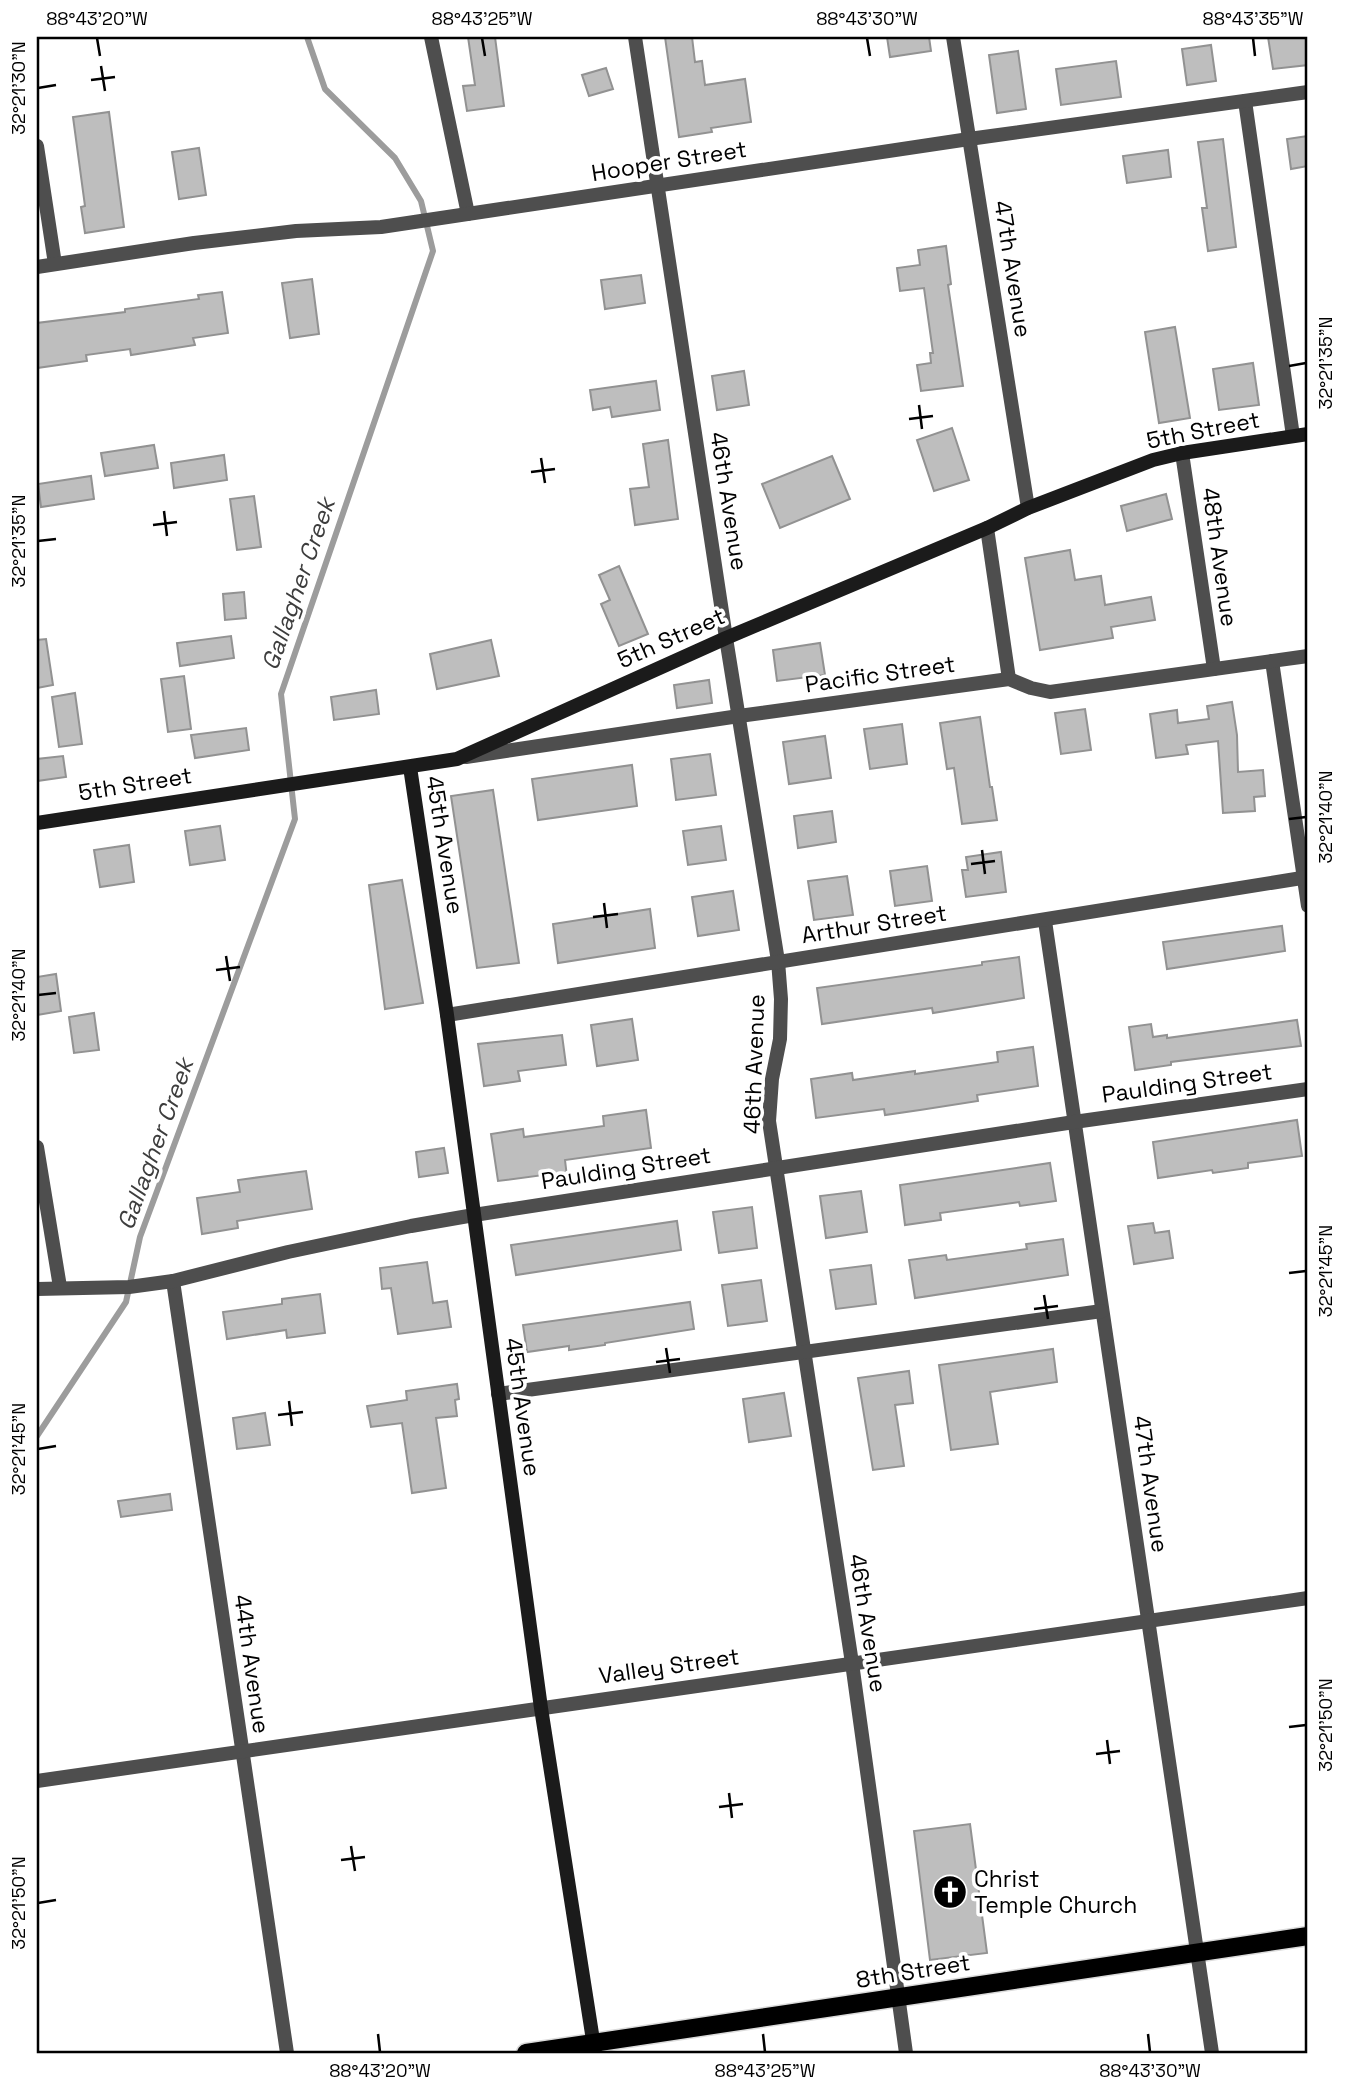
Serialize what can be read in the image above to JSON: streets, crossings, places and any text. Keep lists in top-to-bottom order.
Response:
{
  "streets": {
    "main road": ["8th Street"],
    "street": [
      "Hooper Street",
      "47th Avenue",
      "5th Street",
      "46th Avenue",
      "48th Avenue",
      "Pacific Street",
      "45th Avenue",
      "Arthur Street",
      "Paulding Street",
      "44th Avenue",
      "Valley Street"
    ]
  },
  "crossings": [
    ["Hooper Street", "47th Avenue"],
    ["Hooper Street", "46th Avenue"],
    ["47th Avenue", "5th Street"],
    ["47th Avenue", "Arthur Street"],
    ["47th Avenue", "Paulding Street"],
    ["47th Avenue", "Valley Street"],
    ["47th Avenue", "8th Street"],
    ["5th Street", "46th Avenue"],
    ["5th Street", "48th Avenue"],
    ["5th Street", "Pacific Street"],
    ["5th Street", "45th Avenue"],
    ["46th Avenue", "Pacific Street"],
    ["46th Avenue", "Arthur Street"],
    ["46th Avenue", "Paulding Street"],
    ["46th Avenue", "Valley Street"],
    ["46th Avenue", "8th Street"],
    ["48th Avenue", "Pacific Street"],
    ["45th Avenue", "Arthur Street"],
    ["45th Avenue", "Paulding Street"],
    ["45th Avenue", "Valley Street"],
    ["45th Avenue", "8th Street"],
    ["Paulding Street", "44th Avenue"],
    ["44th Avenue", "Valley Street"]
  ],
  "water": ["Gallagher Creek"],
  "places": {
    "church": ["Christ Temple Church"]
  },
  "coordinates": [
    "88°43'20\"W",
    "88°43'25\"W",
    "88°43'30\"W",
    "88°43'35\"W",
    "32°21'30\"N",
    "32°21'35\"N",
    "32°21'40\"N",
    "32°21'45\"N",
    "32°21'50\"N"
  ]
}
